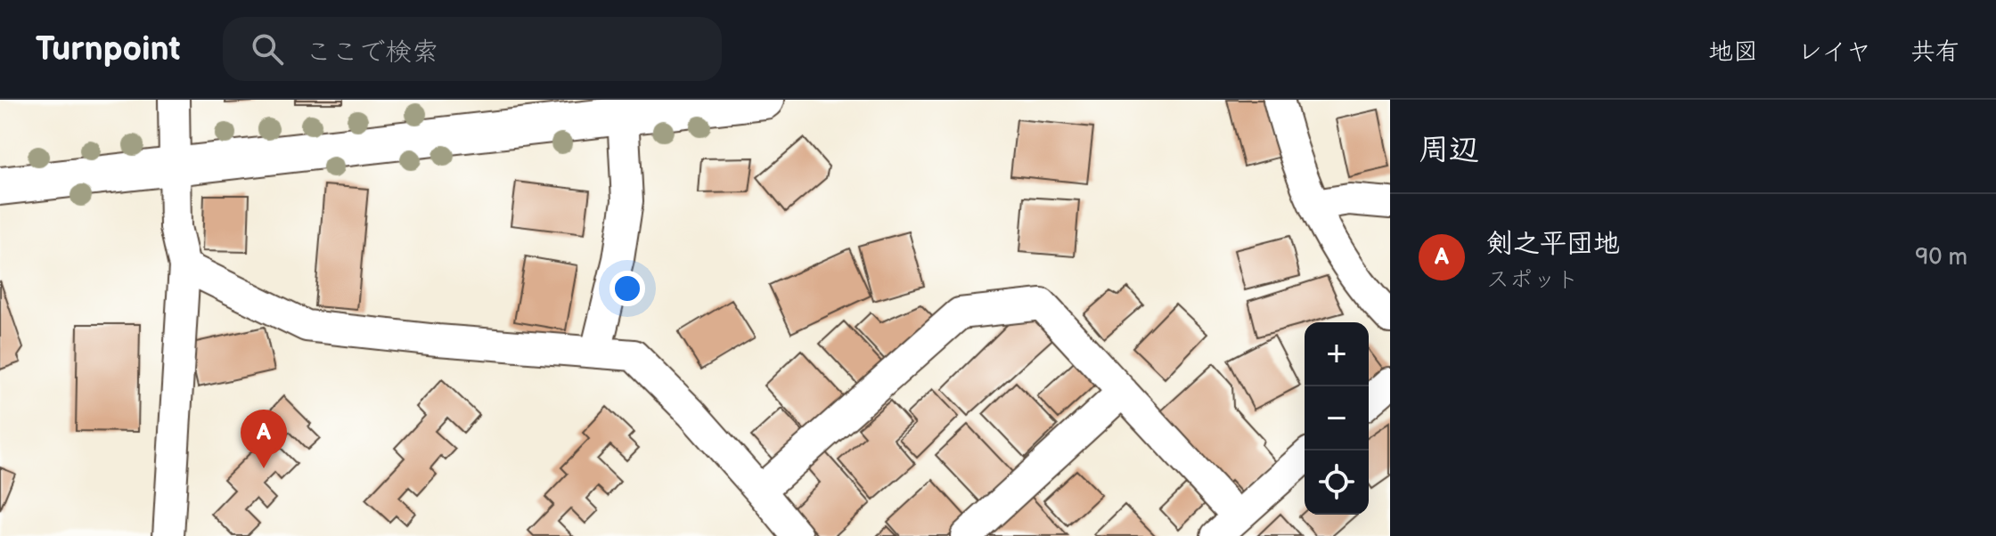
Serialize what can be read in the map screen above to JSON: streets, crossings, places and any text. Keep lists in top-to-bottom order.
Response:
{
  "page": {
    "header": "Turnpoint",
    "search": "ここで検索",
    "nav": ["地図", "レイヤ", "共有"],
    "heading": "周辺",
    "list": [
      {
        "mark": "A",
        "name": "剣之平団地",
        "note": "スポット",
        "value": "90 m"
      }
    ],
    "map_buttons": ["+", "−"],
    "pins": "A"
  }
}
